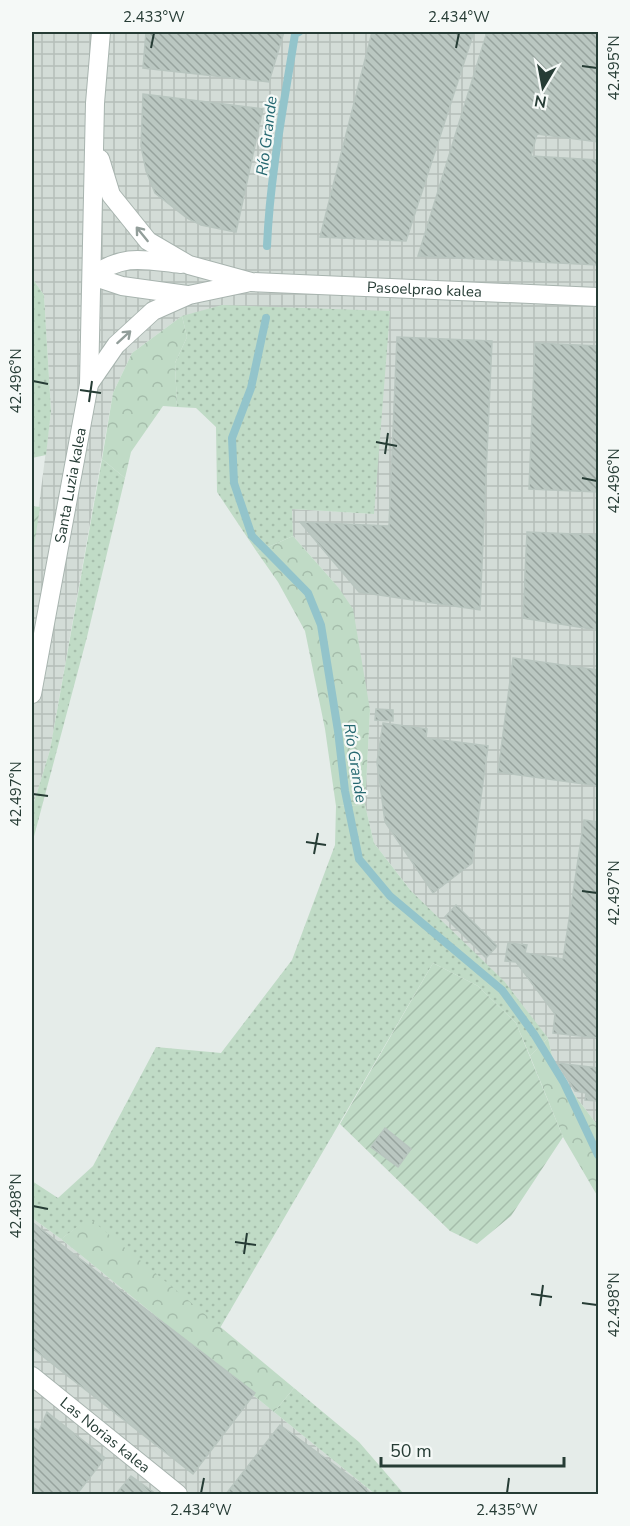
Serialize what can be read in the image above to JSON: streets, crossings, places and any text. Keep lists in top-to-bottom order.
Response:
{
  "streets": {
    "street": ["Pasoelprao kalea", "Santa Luzia kalea", "Las Norias kalea"]
  },
  "water": ["Río Grande"],
  "scale_bar": "50 m",
  "north": "bottom",
  "coordinates": [
    "2.433°W",
    "2.434°W",
    "42.495°N",
    "42.496°N",
    "42.497°N",
    "42.498°N",
    "2.435°W"
  ]
}
